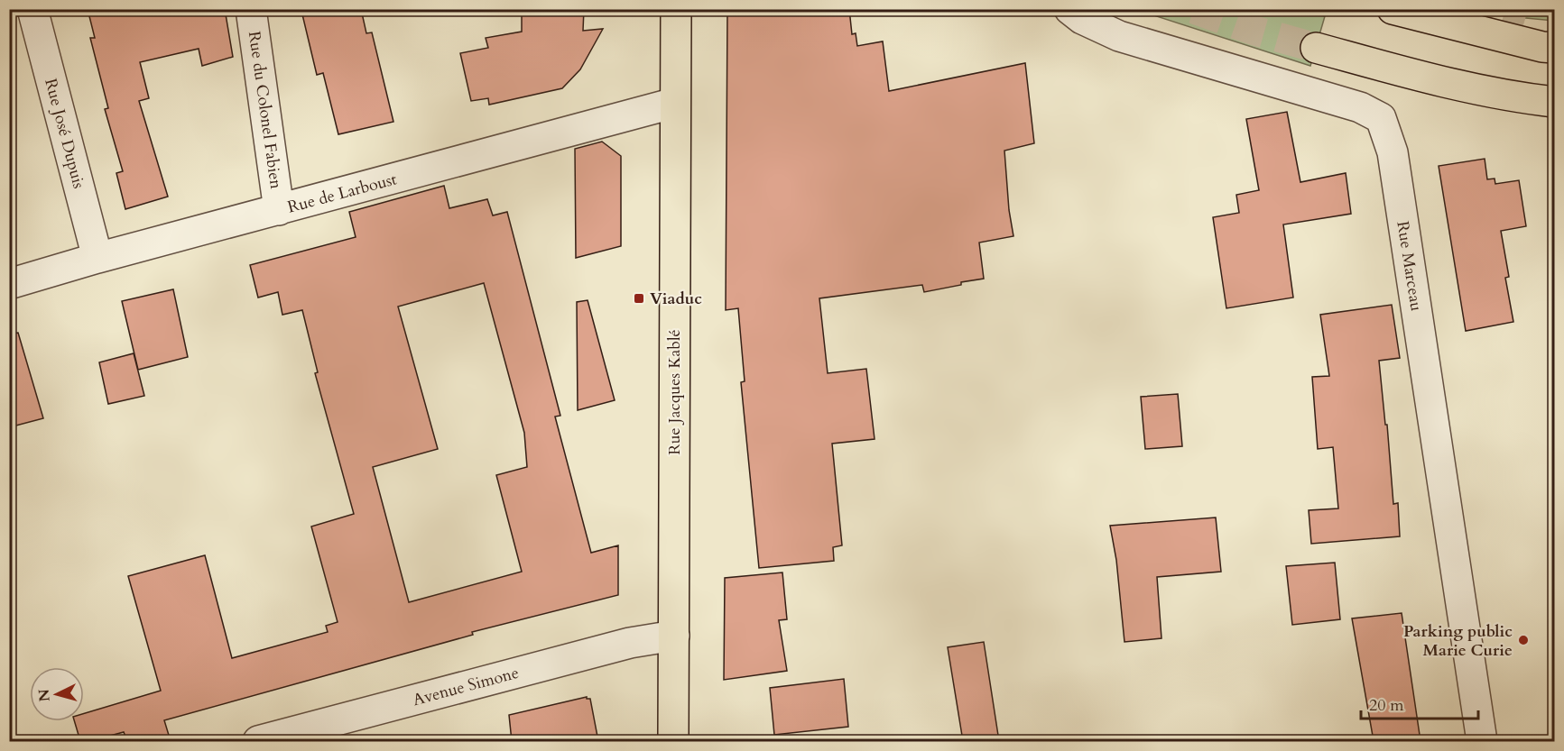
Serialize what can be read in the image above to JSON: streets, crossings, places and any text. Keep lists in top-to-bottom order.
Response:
{
  "streets": {
    "main road": ["Rue Jacques Kablé"],
    "street": [
      "Rue du Colonel Fabien",
      "Rue José Dupuis",
      "Rue de Larboust",
      "Rue Marceau",
      "Avenue Simone"
    ]
  },
  "crossings": [
    ["Rue du Colonel Fabien", "Rue de Larboust"],
    ["Rue José Dupuis", "Rue de Larboust"],
    ["Rue de Larboust", "Rue Jacques Kablé"],
    ["Rue Jacques Kablé", "Avenue Simone"]
  ],
  "places": {
    "transit": ["Viaduc"],
    "other": ["Parking public Marie Curie"]
  },
  "scale_bar": "20 m",
  "north": "left"
}
